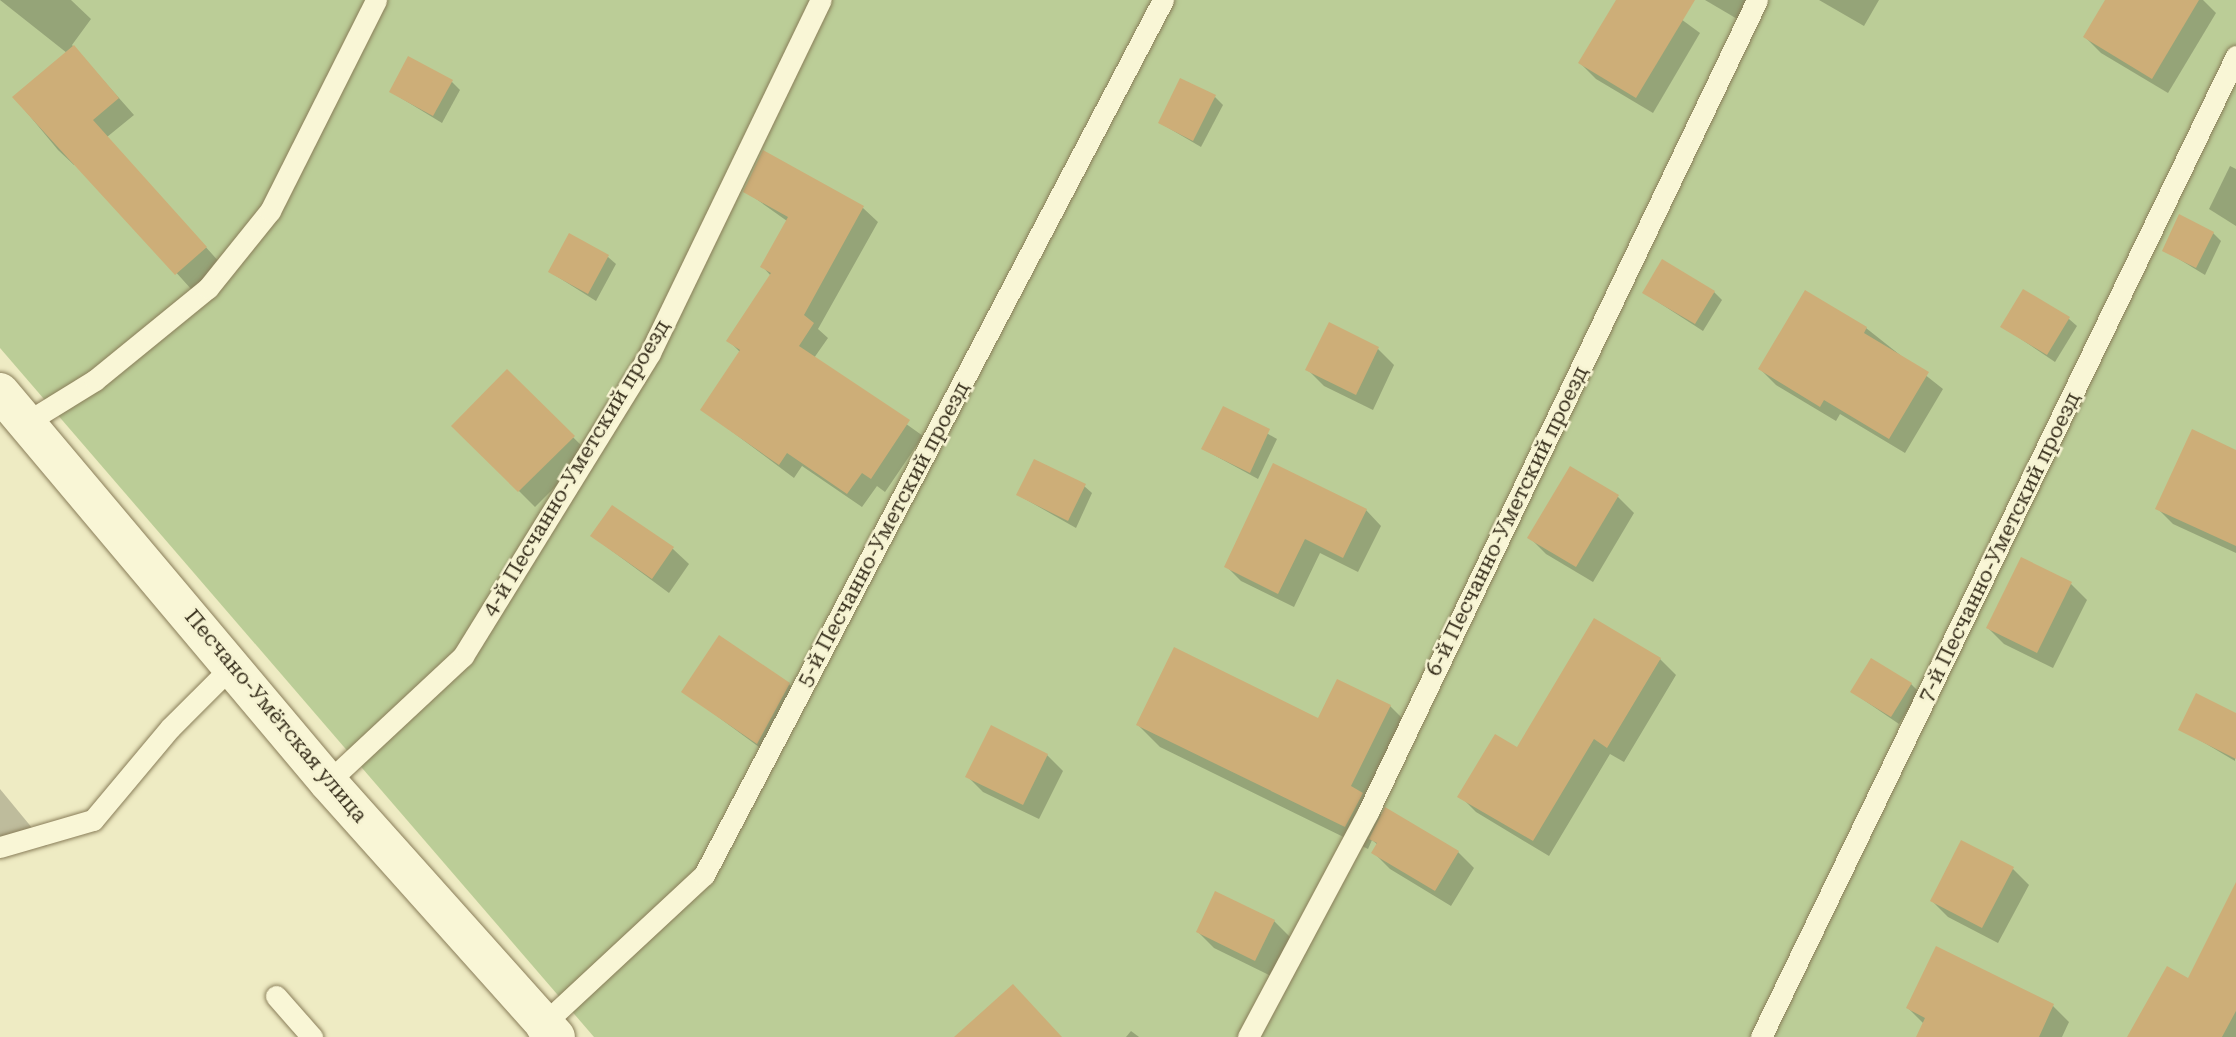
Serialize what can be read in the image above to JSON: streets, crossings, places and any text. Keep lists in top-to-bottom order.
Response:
{
  "streets": {
    "main road": ["Песчано-Умётская улица"],
    "lane": [
      "4-й Песчанно-Уметский проезд",
      "6-й Песчанно-Уметский проезд",
      "5-й Песчанно-Уметский проезд",
      "7-й Песчанно-Уметский проезд"
    ]
  },
  "crossings": [
    ["4-й Песчанно-Уметский проезд", "Песчано-Умётская улица"],
    ["5-й Песчанно-Уметский проезд", "Песчано-Умётская улица"]
  ]
}
